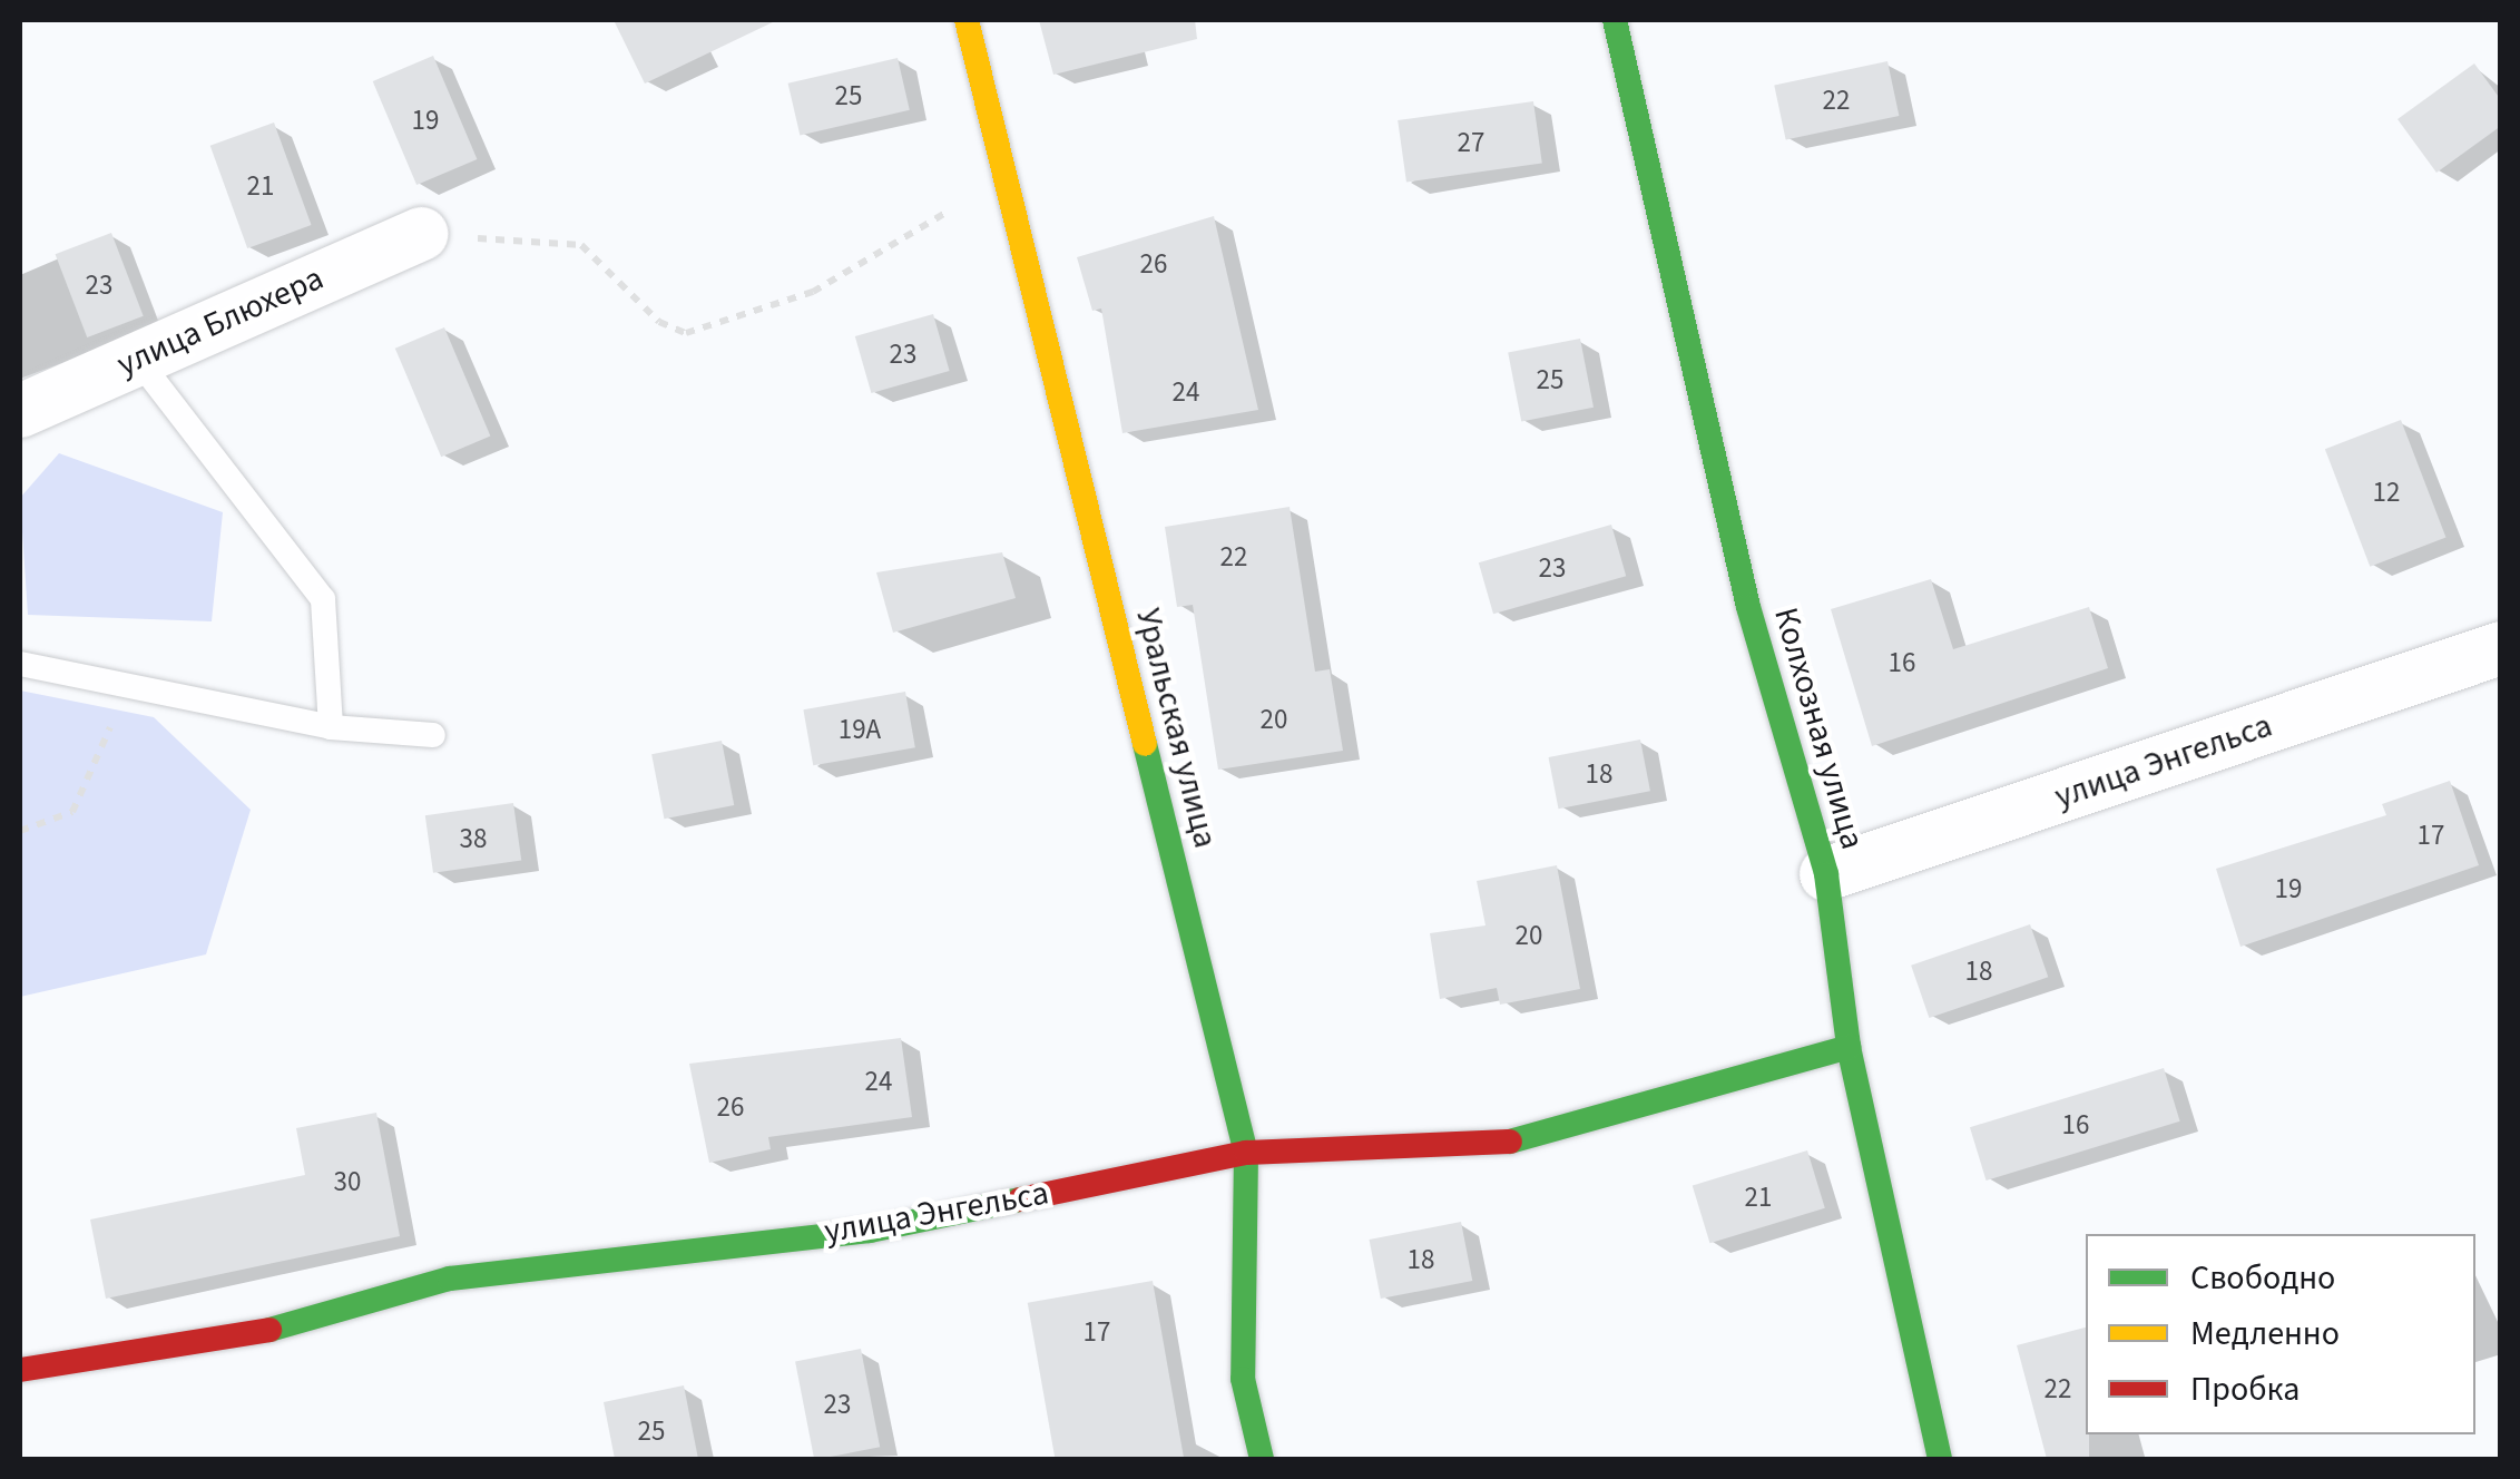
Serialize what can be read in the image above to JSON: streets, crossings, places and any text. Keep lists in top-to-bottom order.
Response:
{
  "streets": {
    "street": [
      "улица Блюхера",
      "Уральская улица",
      "Колхозная улица",
      "улица Энгельса"
    ]
  },
  "crossings": [
    ["Уральская улица", "улица Энгельса"],
    ["Колхозная улица", "улица Энгельса"]
  ],
  "house_numbers": [
    "25",
    "22",
    "19",
    "27",
    "21",
    "26",
    "23",
    "23",
    "25",
    "24",
    "12",
    "22",
    "23",
    "16",
    "20",
    "19А",
    "18",
    "17",
    "38",
    "19",
    "20",
    "18",
    "24",
    "26",
    "16",
    "30",
    "21",
    "18",
    "17",
    "22",
    "23",
    "25"
  ],
  "legend": ["Свободно", "Медленно", "Пробка"]
}
